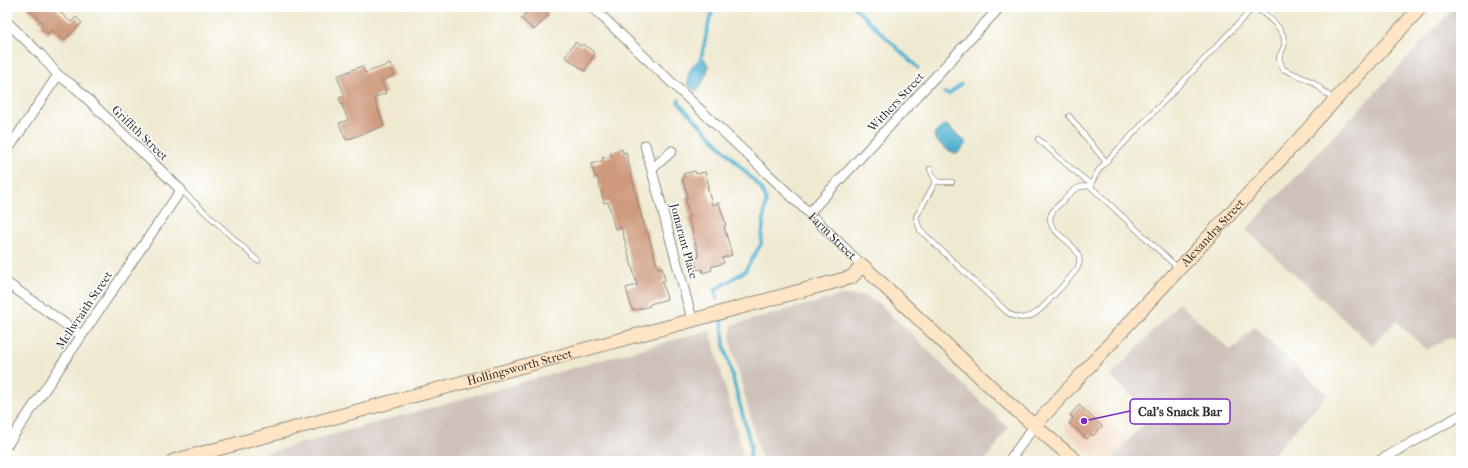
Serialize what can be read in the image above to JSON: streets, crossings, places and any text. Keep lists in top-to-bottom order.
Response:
{
  "streets": {
    "street": [
      "Withers Street",
      "Griffith Street",
      "Alexandra Street",
      "Farm Street",
      "Jomarant Place",
      "Mcllwraith Street",
      "Hollingsworth Street"
    ]
  },
  "crossings": [
    ["Withers Street", "Farm Street"],
    ["Griffith Street", "Mcllwraith Street"],
    ["Alexandra Street", "Farm Street"],
    ["Farm Street", "Hollingsworth Street"],
    ["Jomarant Place", "Hollingsworth Street"]
  ],
  "places": ["Cal's Snack Bar"]
}
